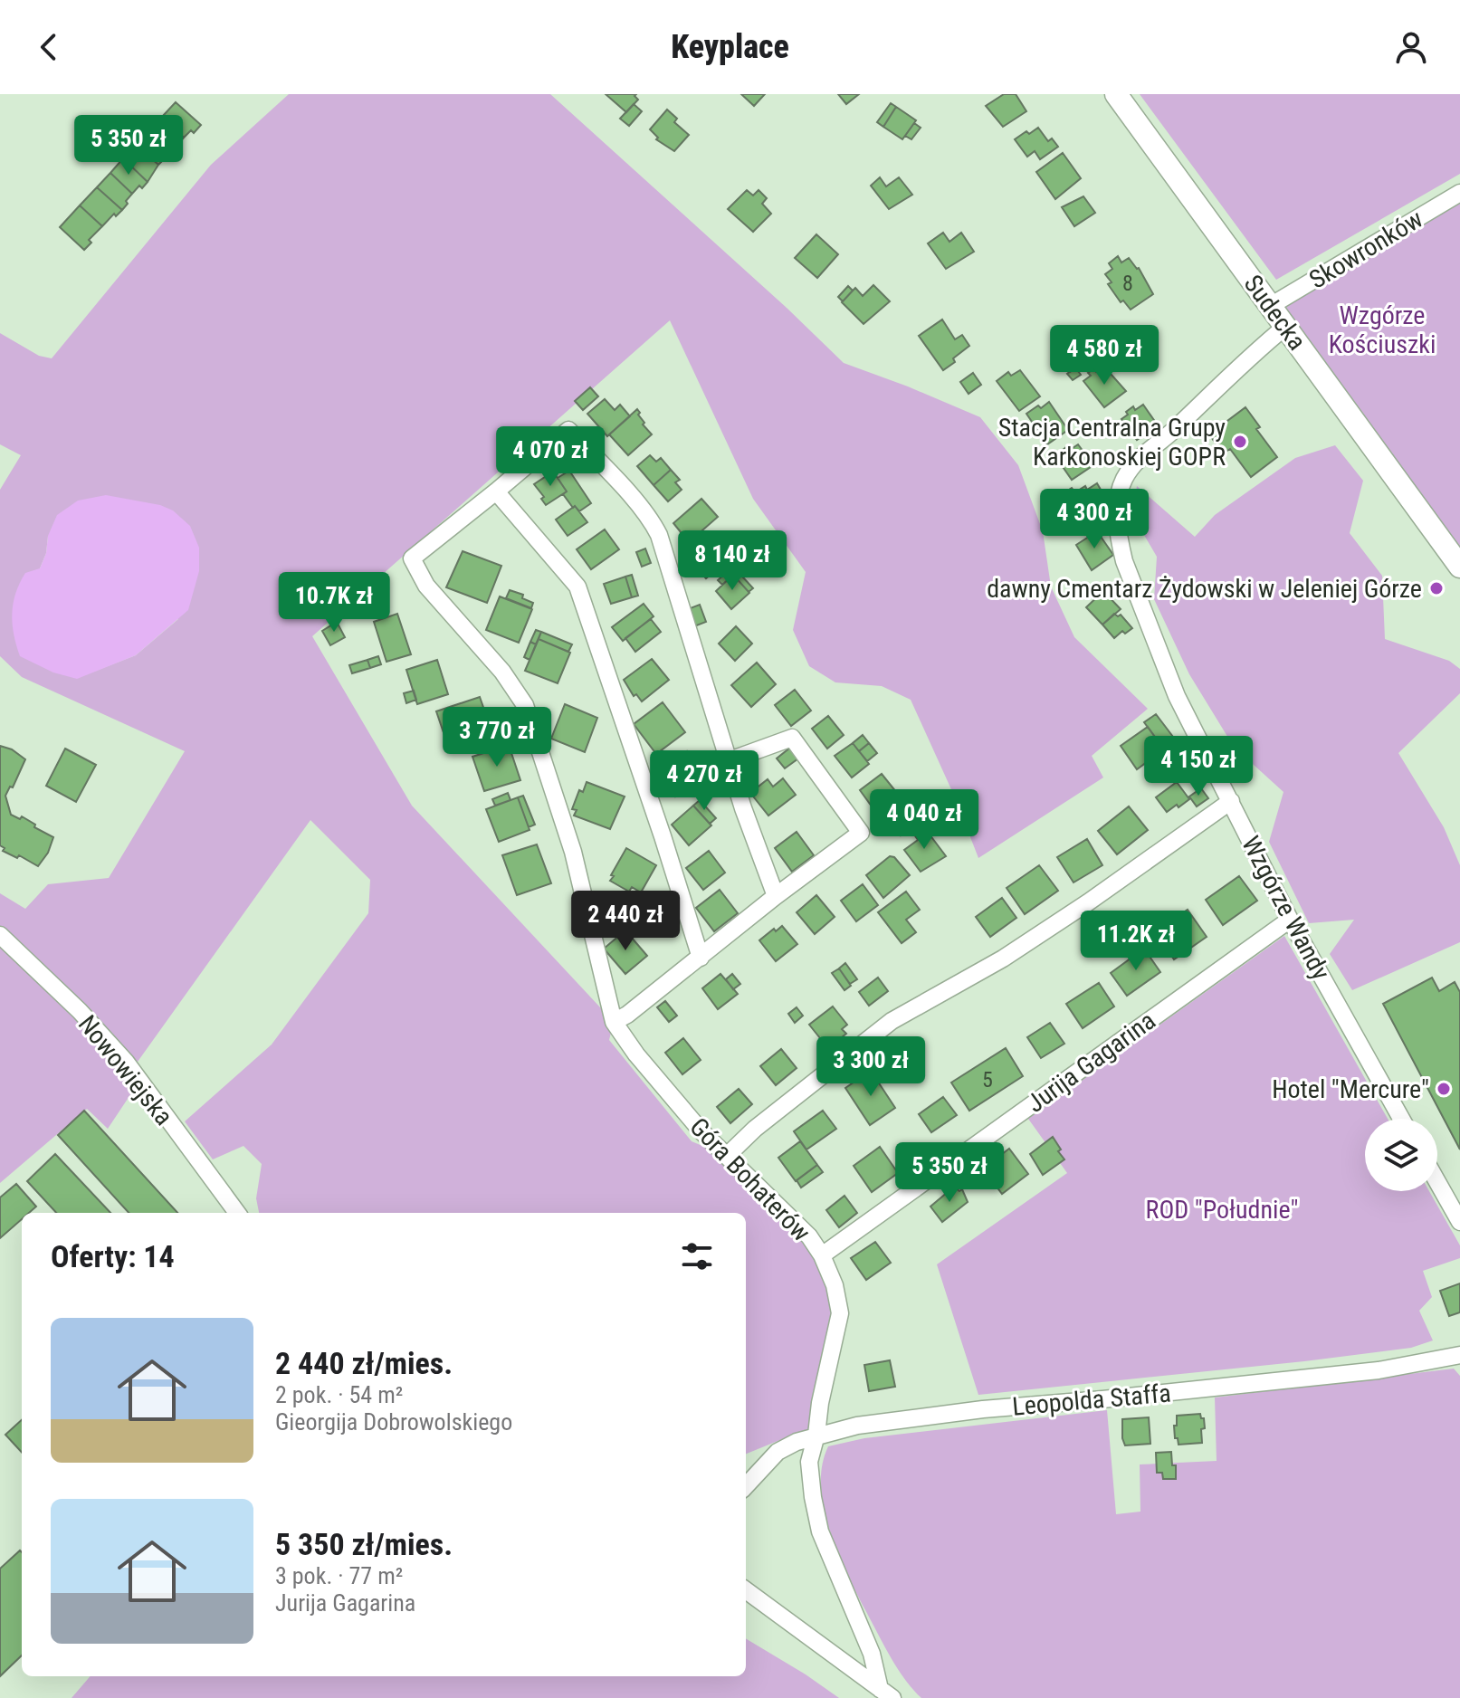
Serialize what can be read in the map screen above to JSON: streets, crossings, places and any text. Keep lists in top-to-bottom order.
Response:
{
  "streets": {
    "street": [
      "Skowronków",
      "Sudecka",
      "Wzgórze Wandy",
      "Jurija Gagarina",
      "Nowowiejska",
      "Góra Bohaterów",
      "Leopolda Staffa"
    ]
  },
  "crossings": [
    ["Skowronków", "Sudecka"],
    ["Sudecka", "Wzgórze Wandy"],
    ["Wzgórze Wandy", "Jurija Gagarina"],
    ["Jurija Gagarina", "Góra Bohaterów"],
    ["Góra Bohaterów", "Leopolda Staffa"]
  ],
  "parks": ["Wzgórze Kościuszki", "ROD \"Południe\""],
  "places": ["Stacja Centralna Grupy Karkonoskiej GOPR", "dawny Cmentarz Żydowski w Jeleniej Górze", "Hotel \"Mercure\""],
  "house_numbers": ["8", "5"],
  "page": {
    "header": "Keyplace",
    "price": [
      "5 350 zł",
      "4 580 zł",
      "4 070 zł",
      "4 300 zł",
      "8 140 zł",
      "10.7K zł",
      "3 770 zł",
      "4 150 zł",
      "4 270 zł",
      "4 040 zł",
      "2 440 zł",
      "11.2K zł",
      "3 300 zł",
      "5 350 zł"
    ],
    "heading": "Oferty: 14",
    "list": [
      {
        "name": "2 440 zł/mies.",
        "note": "2 pok. · 54 m² · Gieorgija Dobrowolskiego"
      },
      {
        "name": "5 350 zł/mies.",
        "note": "3 pok. · 77 m² · Jurija Gagarina"
      }
    ]
  }
}
